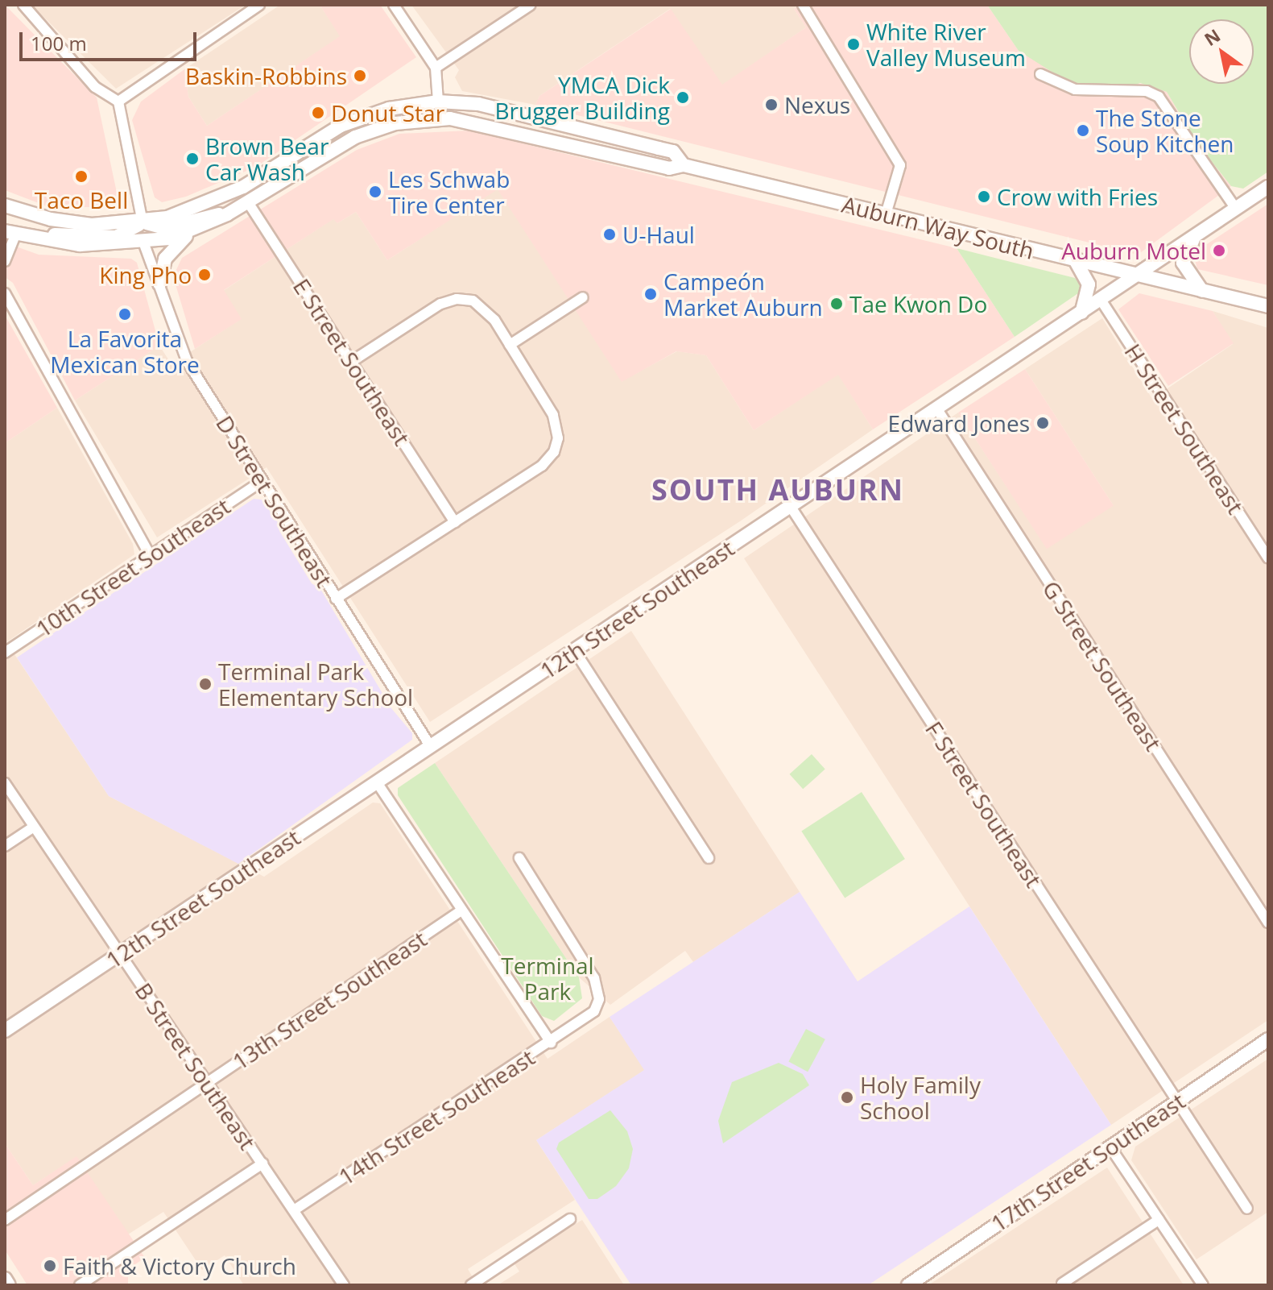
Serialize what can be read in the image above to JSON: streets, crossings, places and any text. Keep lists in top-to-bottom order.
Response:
{
  "streets": {
    "main road": ["Auburn Way South", "12th Street Southeast", "17th Street Southeast"],
    "street": [
      "E Street Southeast",
      "H Street Southeast",
      "D Street Southeast",
      "10th Street Southeast",
      "G Street Southeast",
      "F Street Southeast",
      "13th Street Southeast",
      "B Street Southeast",
      "14th Street Southeast"
    ]
  },
  "crossings": [
    ["Auburn Way South", "E Street Southeast"],
    ["Auburn Way South", "D Street Southeast"],
    ["Auburn Way South", "12th Street Southeast"],
    ["H Street Southeast", "12th Street Southeast"],
    ["D Street Southeast", "10th Street Southeast"],
    ["D Street Southeast", "12th Street Southeast"],
    ["12th Street Southeast", "G Street Southeast"],
    ["12th Street Southeast", "F Street Southeast"],
    ["12th Street Southeast", "B Street Southeast"],
    ["F Street Southeast", "17th Street Southeast"],
    ["13th Street Southeast", "B Street Southeast"],
    ["B Street Southeast", "14th Street Southeast"]
  ],
  "districts": ["SOUTH AUBURN"],
  "parks": ["Terminal Park"],
  "places": [
    "White River Valley Museum",
    "Baskin-Robbins",
    "YMCA Dick Brugger Building",
    "Nexus",
    "Donut Star",
    "The Stone Soup Kitchen",
    "Brown Bear Car Wash",
    "Taco Bell",
    "Les Schwab Tire Center",
    "Crow with Fries",
    "U-Haul",
    "Auburn Motel",
    "King Pho",
    "Campeón Market Auburn",
    "Tae Kwon Do",
    "La Favorita Mexican Store",
    "Edward Jones",
    "Terminal Park Elementary School",
    "Holy Family School",
    "Faith & Victory Church"
  ],
  "scale_bar": "100 m",
  "north": "top left"
}
